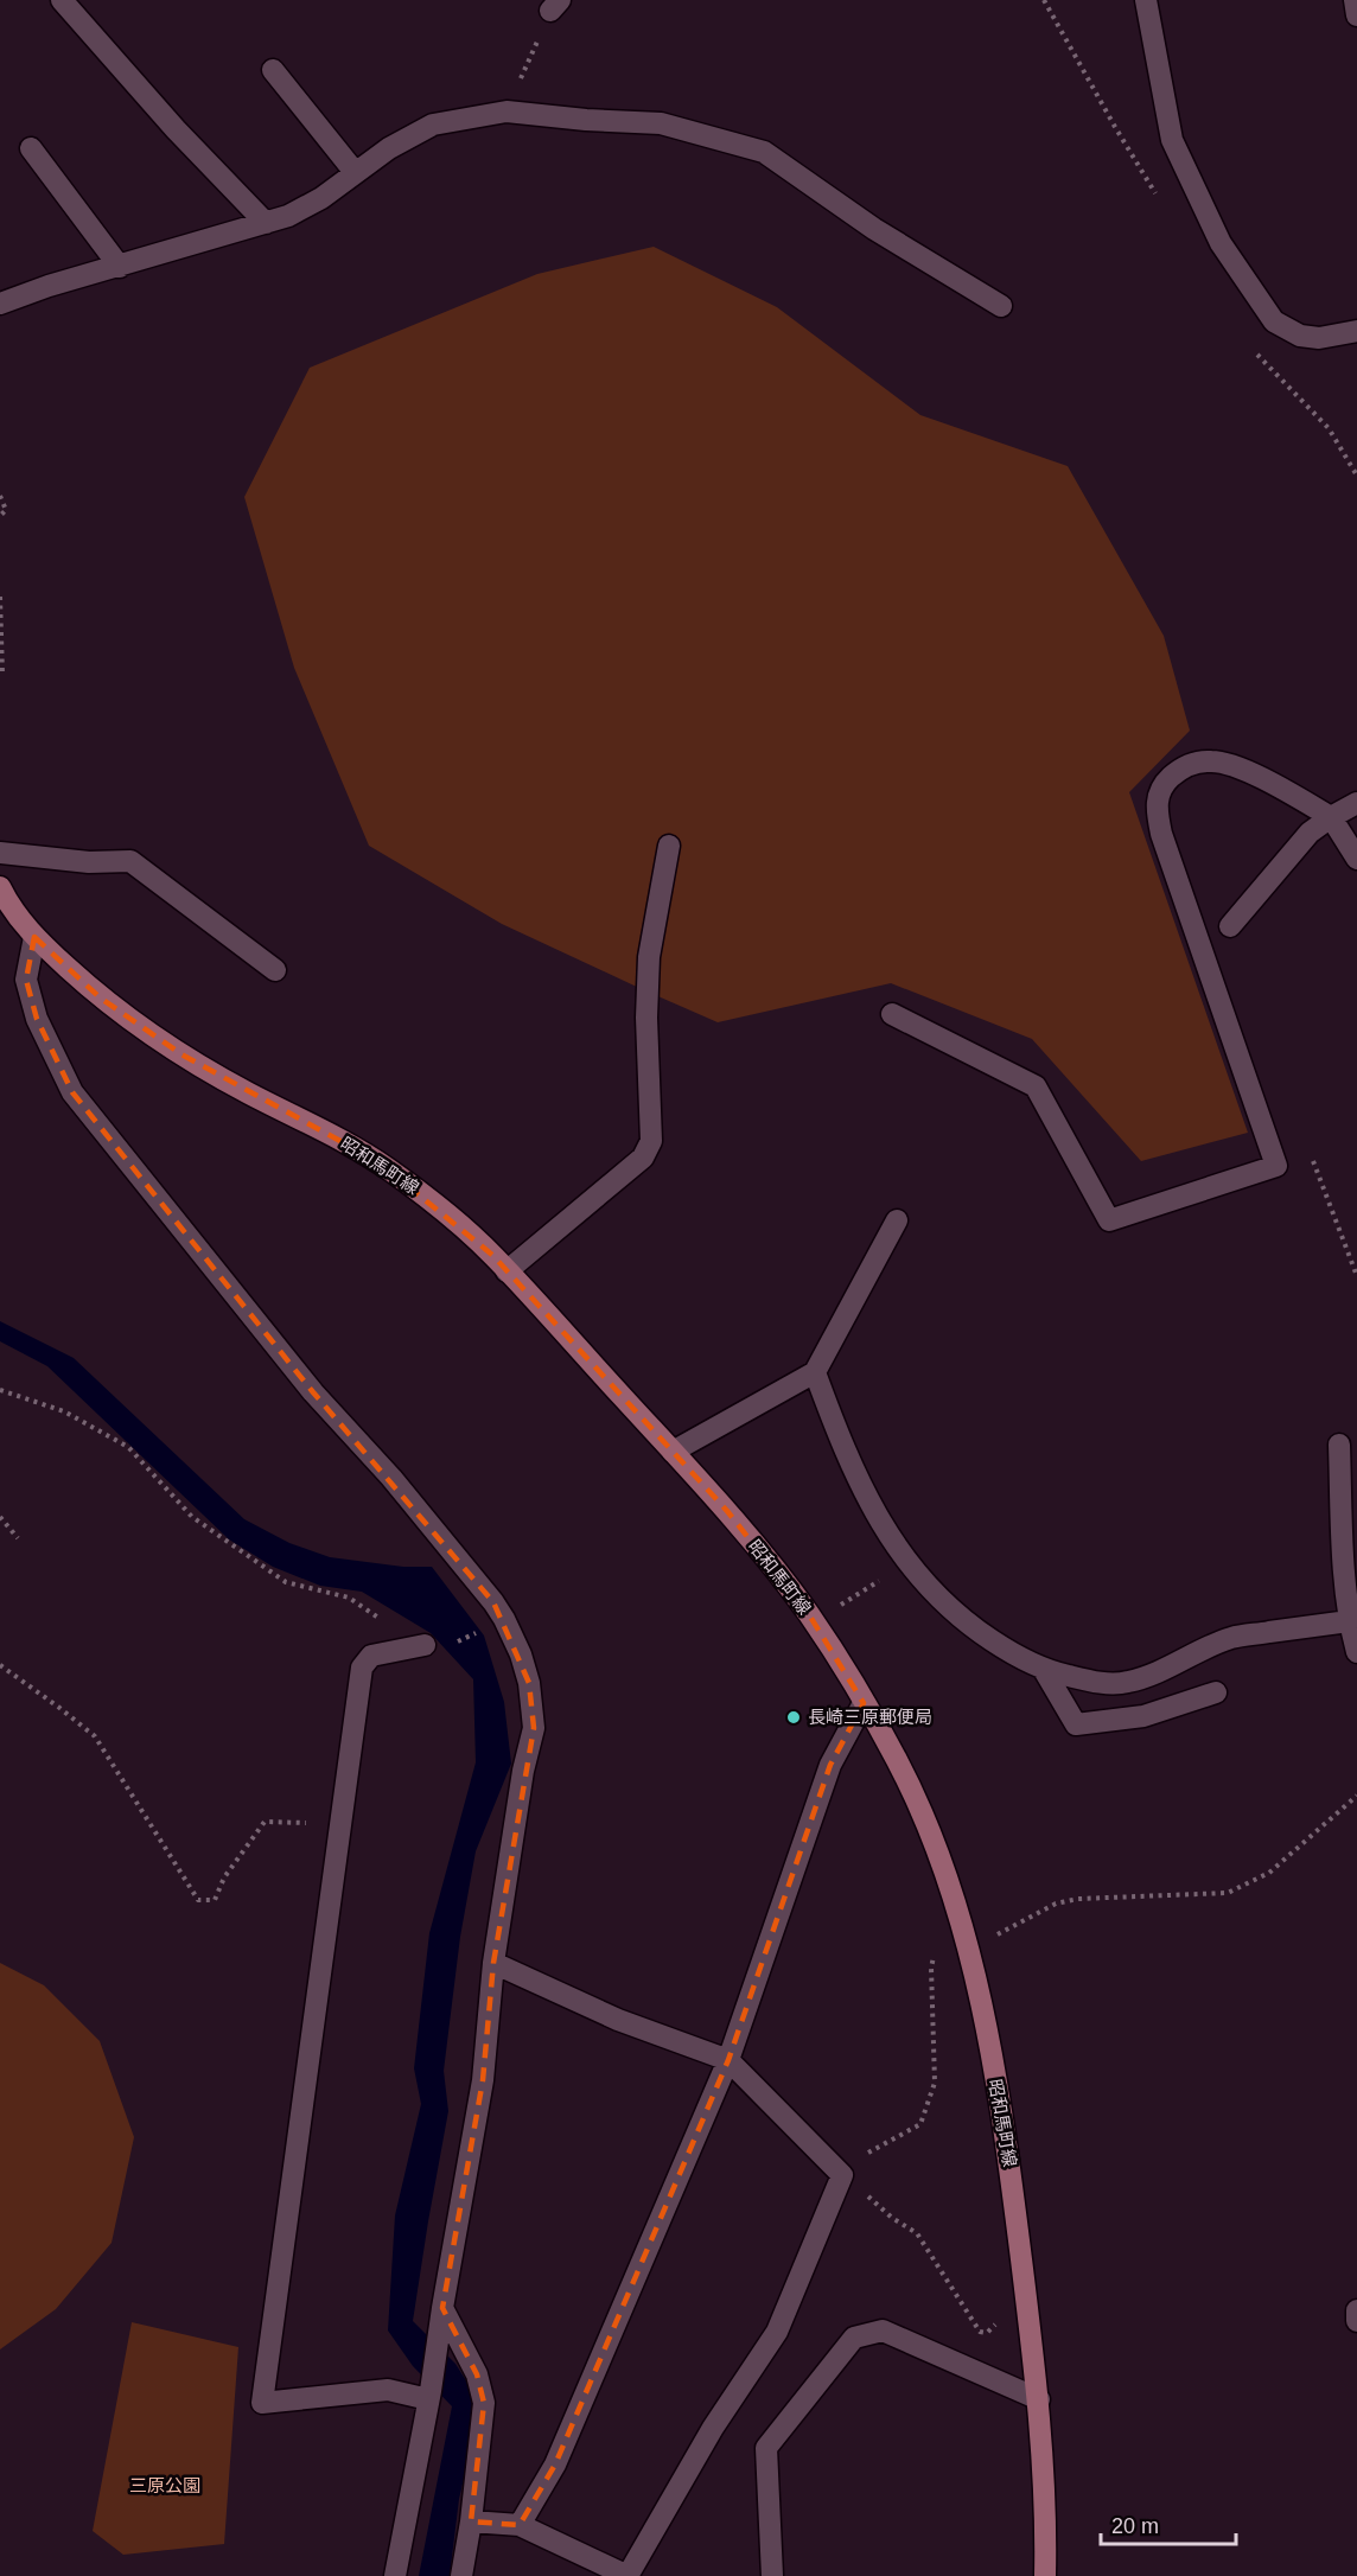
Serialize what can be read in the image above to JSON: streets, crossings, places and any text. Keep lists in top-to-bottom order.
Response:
{
  "streets": {
    "main road": ["昭和馬町線"]
  },
  "parks": ["三原公園"],
  "places": ["長崎三原郵便局"],
  "scale_bar": "20 m"
}
